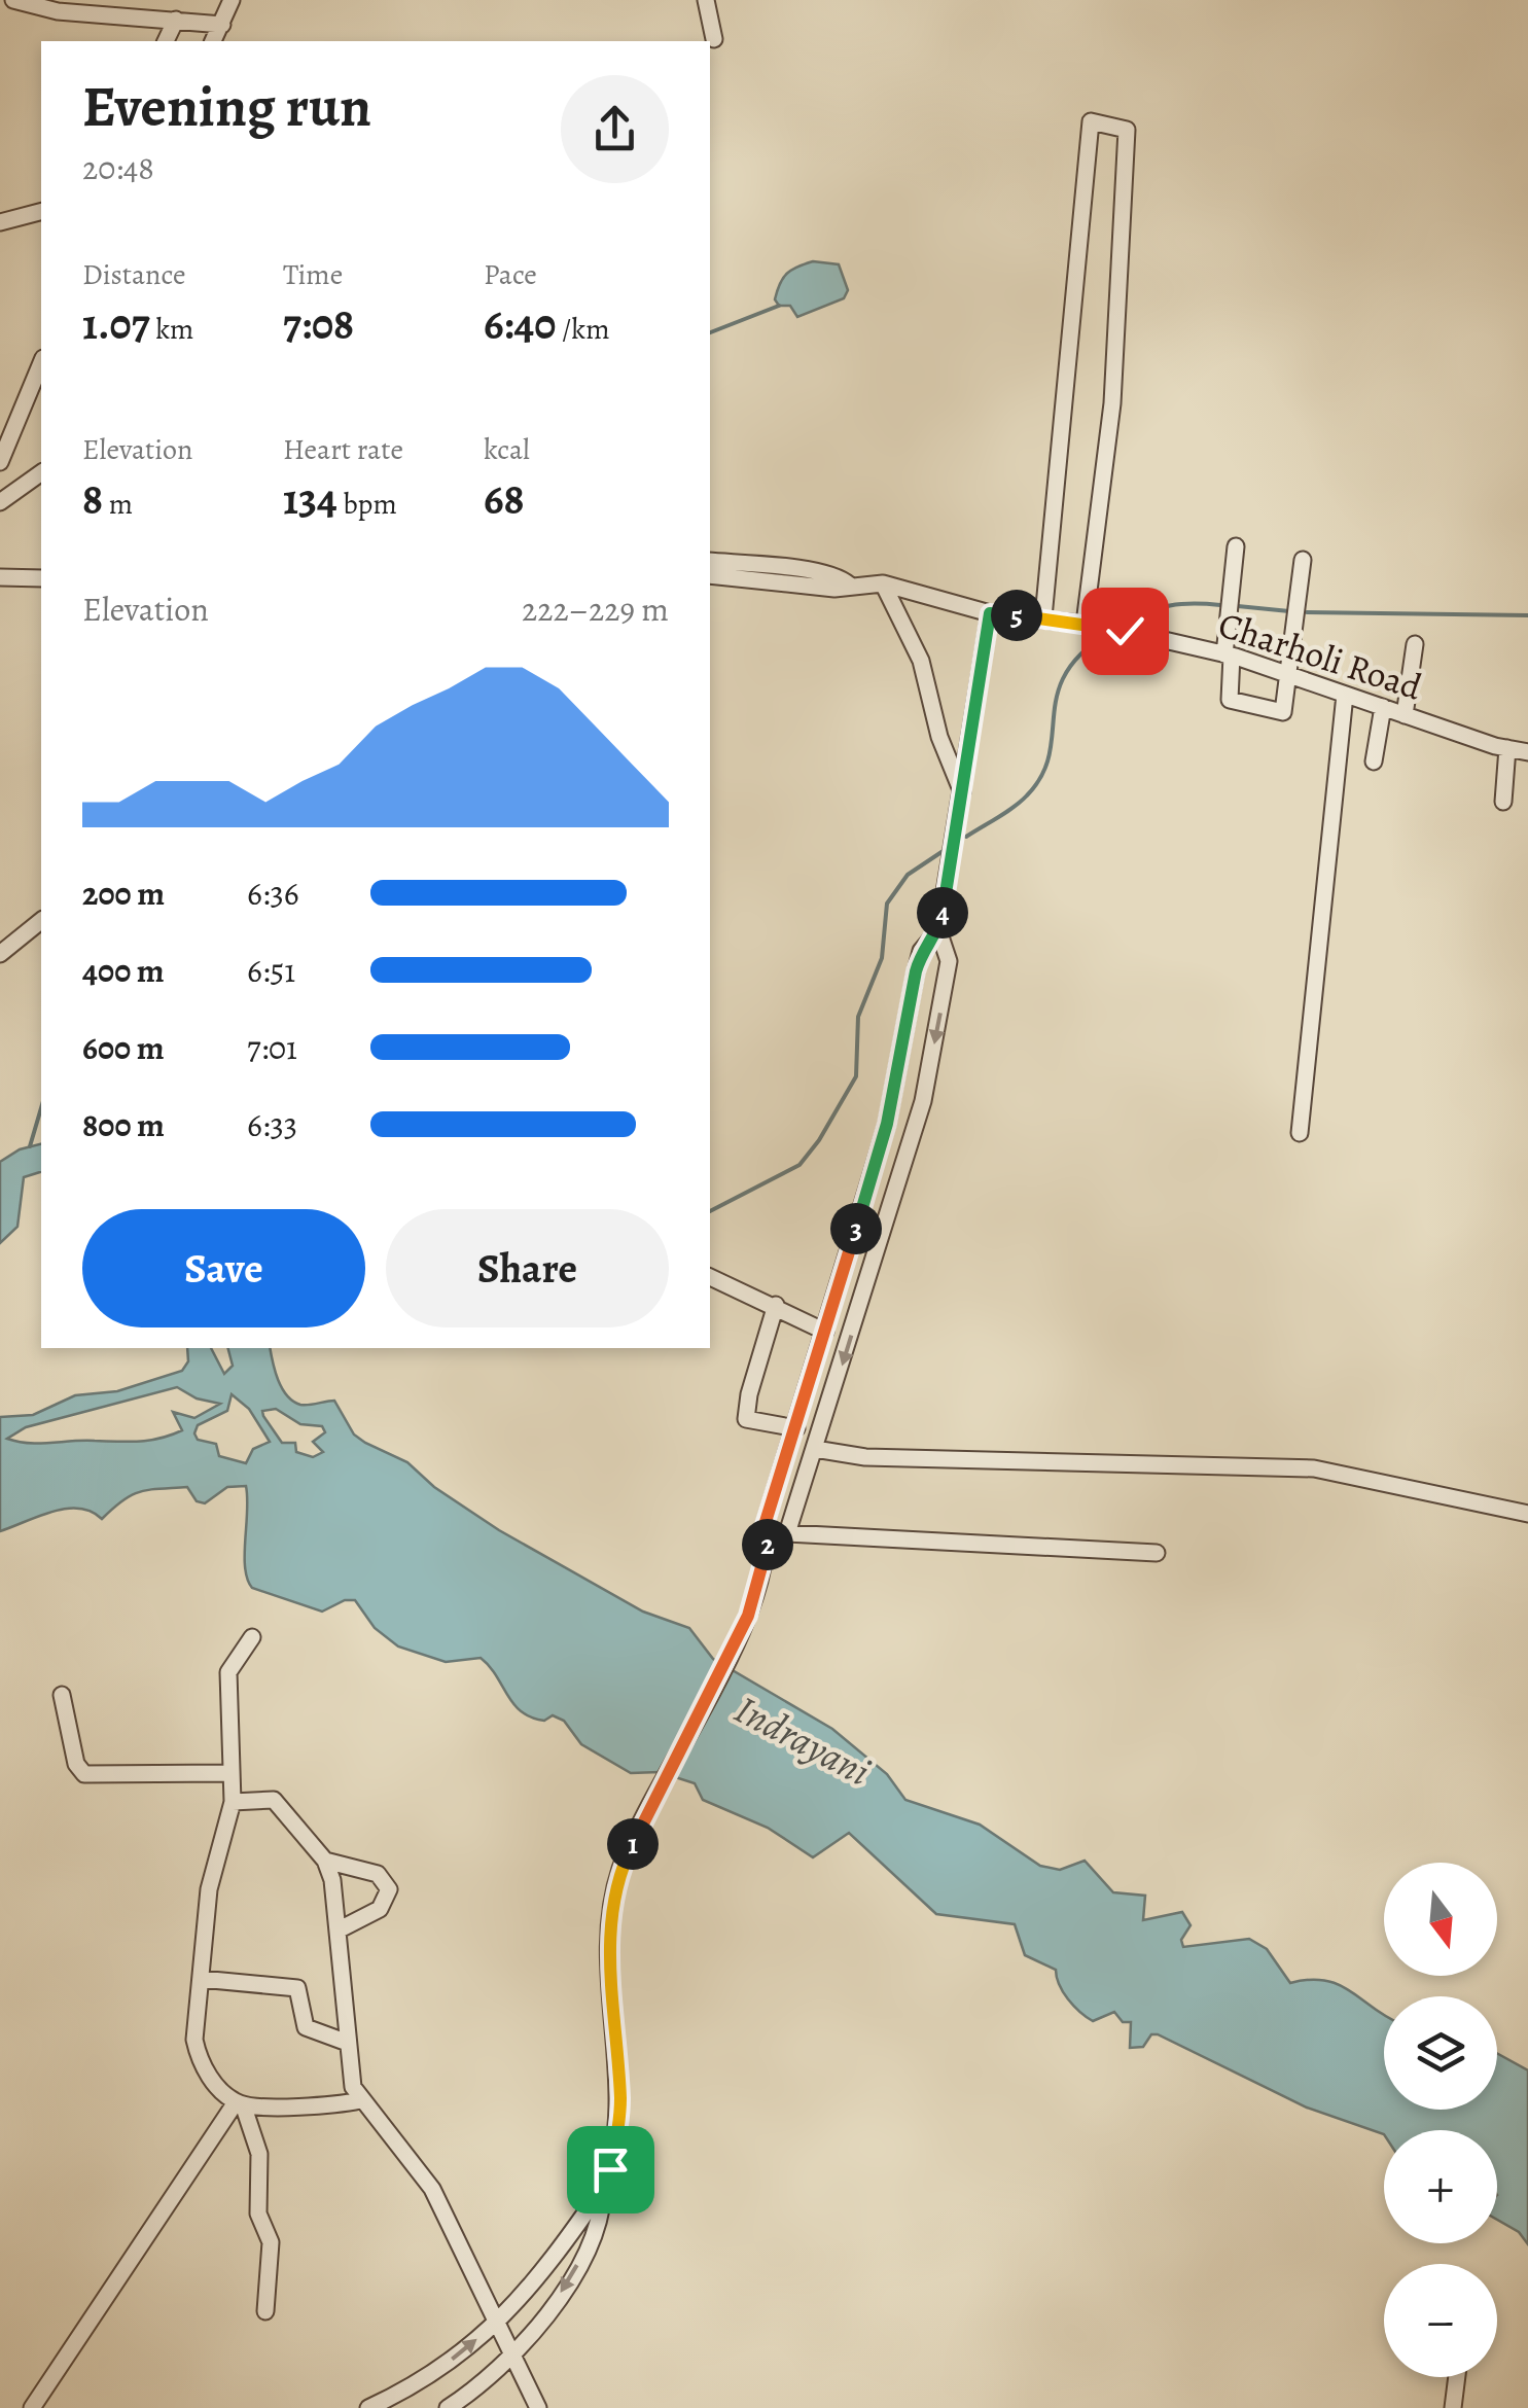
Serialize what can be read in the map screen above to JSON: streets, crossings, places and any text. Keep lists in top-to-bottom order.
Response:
{
  "streets": {
    "street": ["Charholi Road"]
  },
  "water": ["Indrayani"],
  "north": "bottom",
  "page": {
    "heading": ["Evening run", "20:48"],
    "stats": [
      ["Distance", "1.07 km"],
      ["Time", "7:08"],
      ["Pace", "6:40 /km"],
      ["Elevation", "8 m"],
      ["Heart rate", "134 bpm"],
      ["kcal", "68"]
    ],
    "chart": ["Elevation", "222–229 m"],
    "pins": [
      "5",
      "4",
      "3",
      "2",
      "1"
    ],
    "list": [
      {
        "name": "200 m",
        "note": "6:36"
      },
      {
        "name": "400 m",
        "note": "6:51"
      },
      {
        "name": "600 m",
        "note": "7:01"
      },
      {
        "name": "800 m",
        "note": "6:33"
      }
    ],
    "buttons": ["Save", "Share"],
    "map_buttons": ["+", "−"]
  }
}
